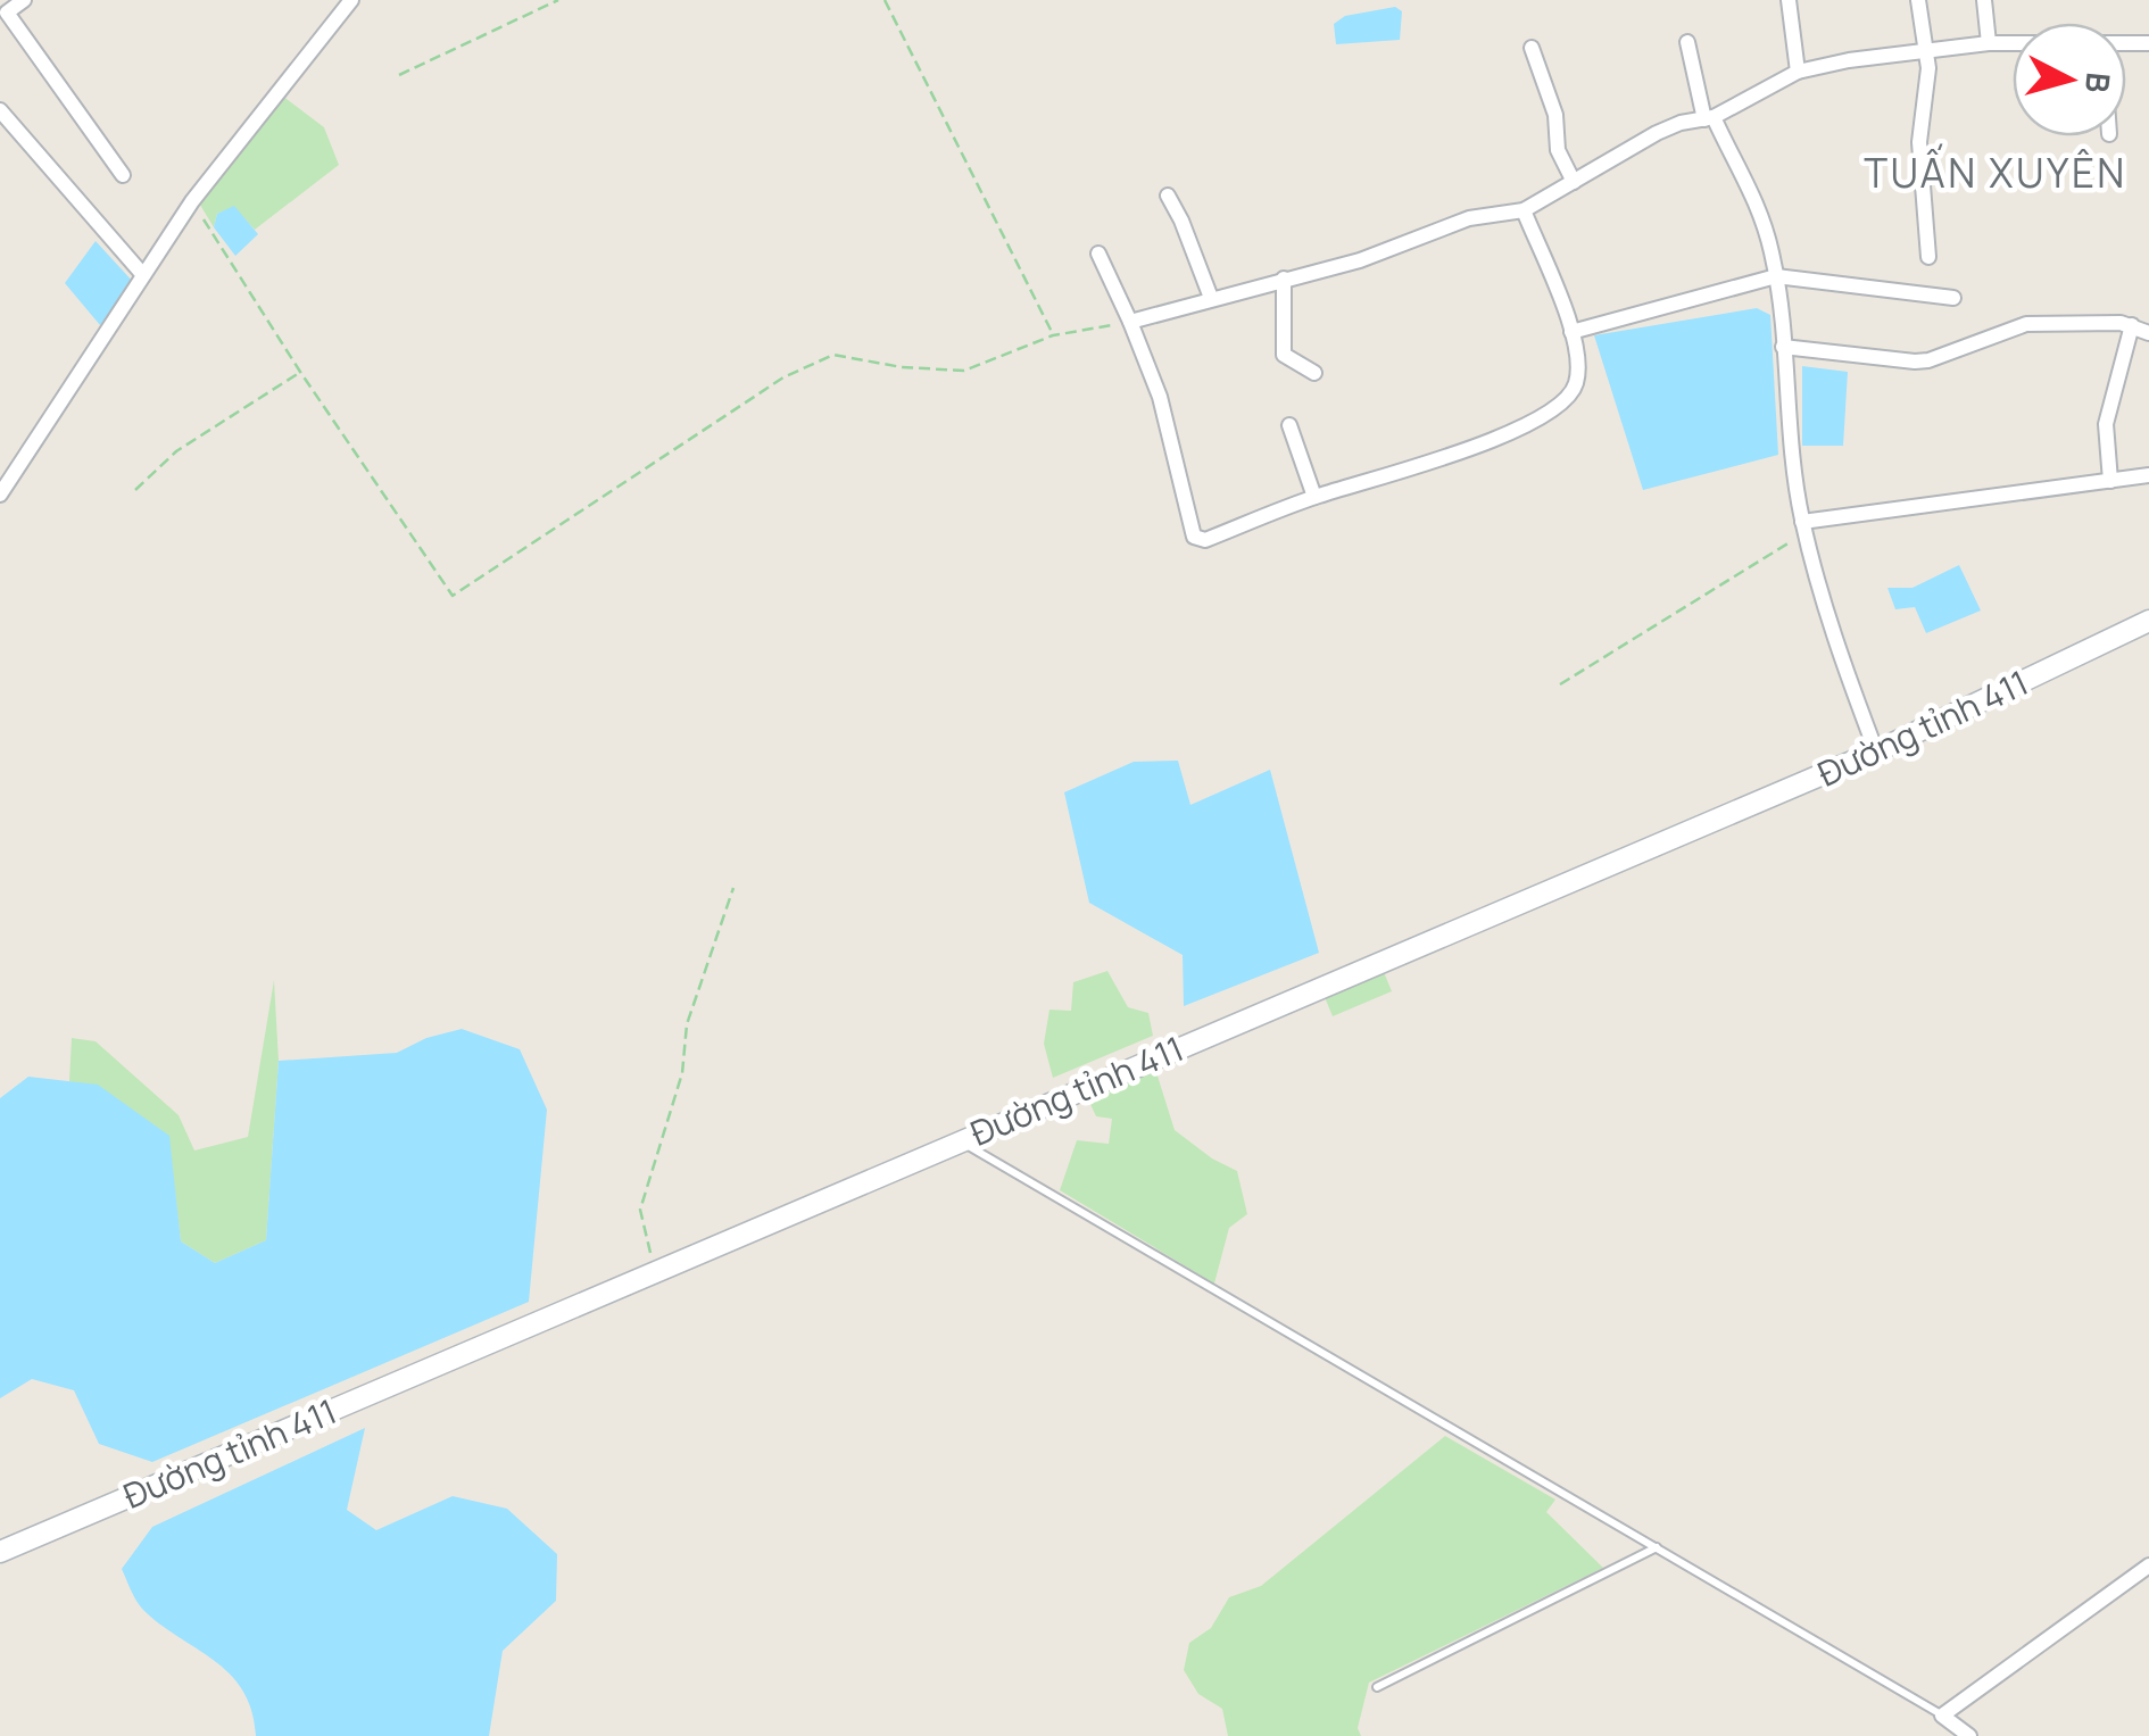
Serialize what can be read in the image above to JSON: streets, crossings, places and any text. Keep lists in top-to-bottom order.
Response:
{
  "streets": {
    "main road": ["Đường tỉnh 411"]
  },
  "districts": ["TUẤN XUYÊN"],
  "north": "right"
}
